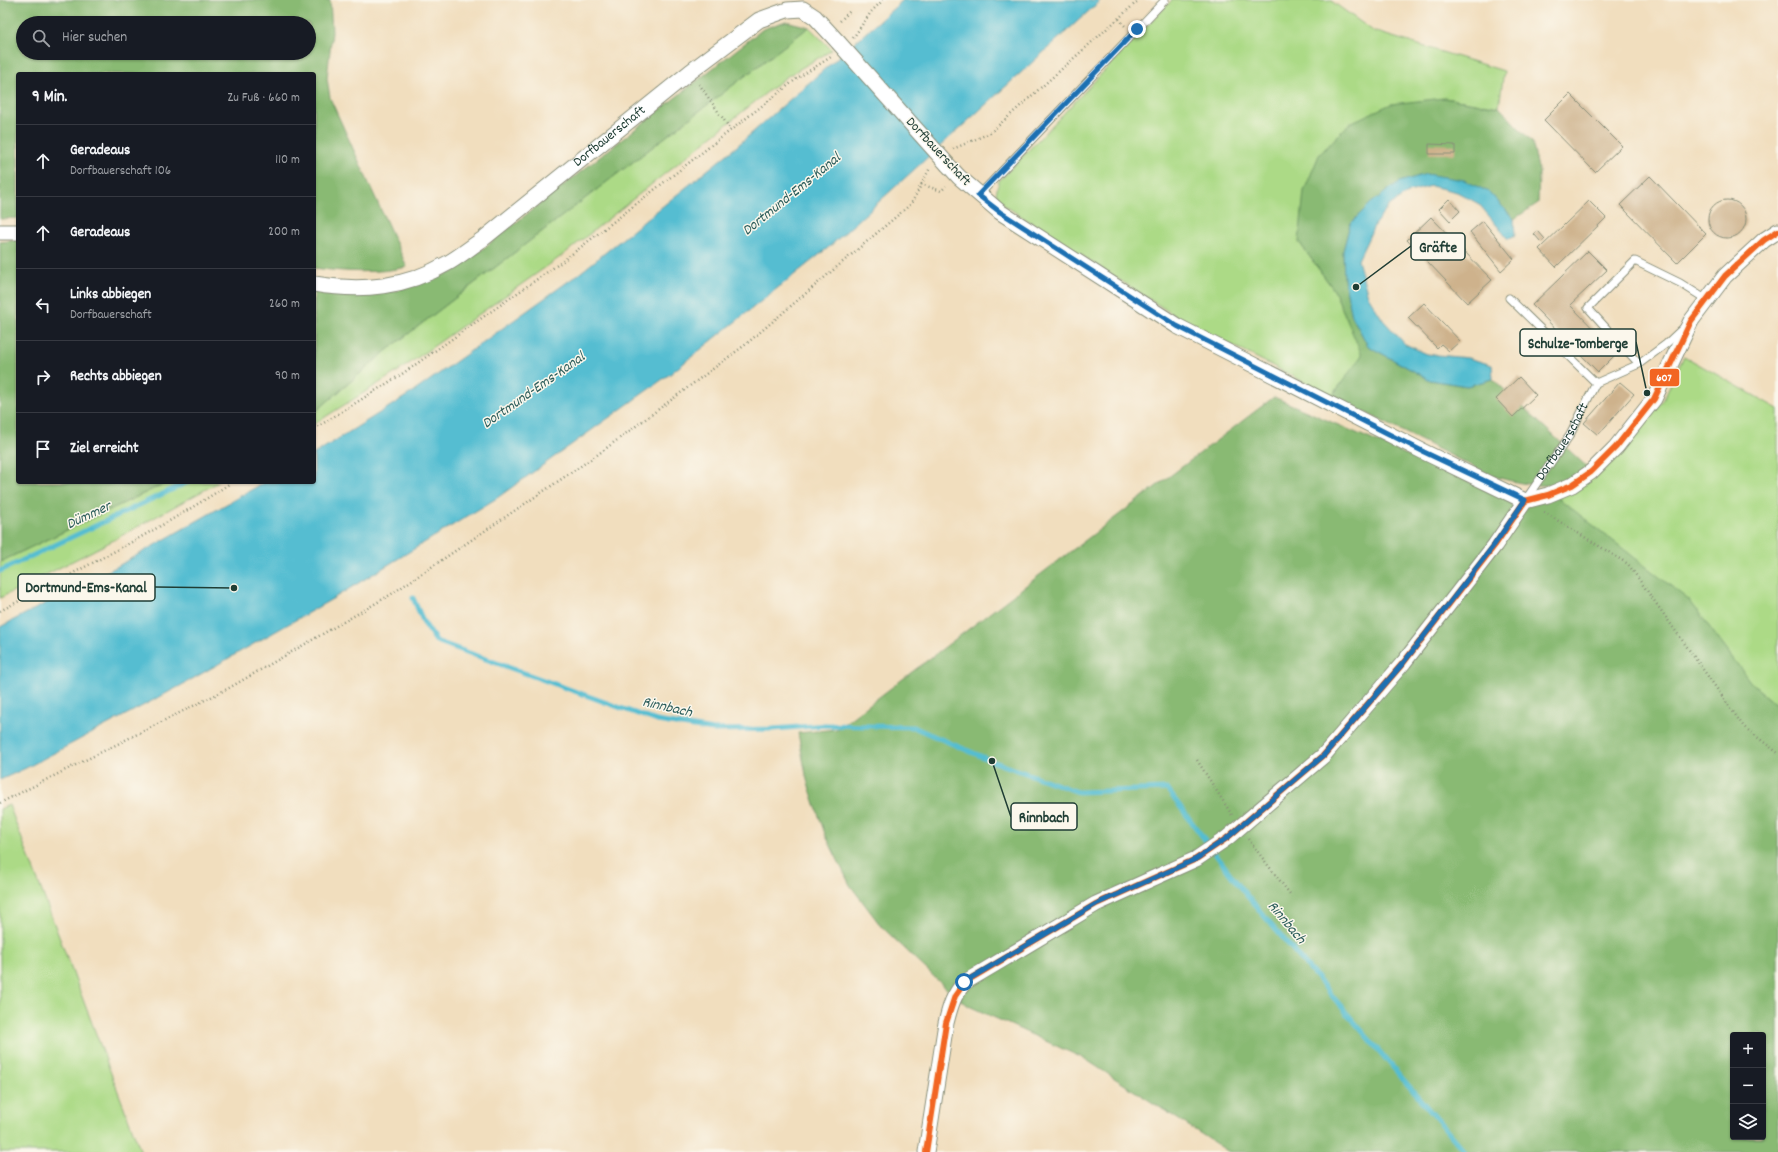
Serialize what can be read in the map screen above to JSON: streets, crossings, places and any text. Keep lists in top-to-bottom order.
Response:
{
  "streets": {
    "street": ["Dorfbauerschaft"]
  },
  "water": ["Dortmund-Ems-Kanal", "Dümmer", "Rinnbach"],
  "places": [
    "Gräfte",
    "Schulze-Tomberge",
    "Dortmund-Ems-Kanal",
    "Rinnbach"
  ],
  "lines": ["transit line 607"],
  "page": {
    "search": "Hier suchen",
    "heading": ["9 Min.", "Zu Fuß · 660 m"],
    "list": [
      ["Geradeaus", "Dorfbauerschaft 106", "110 m"],
      ["Geradeaus", "200 m"],
      ["Links abbiegen", "Dorfbauerschaft", "260 m"],
      ["Rechts abbiegen", "90 m"],
      "Ziel erreicht"
    ],
    "map_buttons": ["+", "−"]
  }
}
